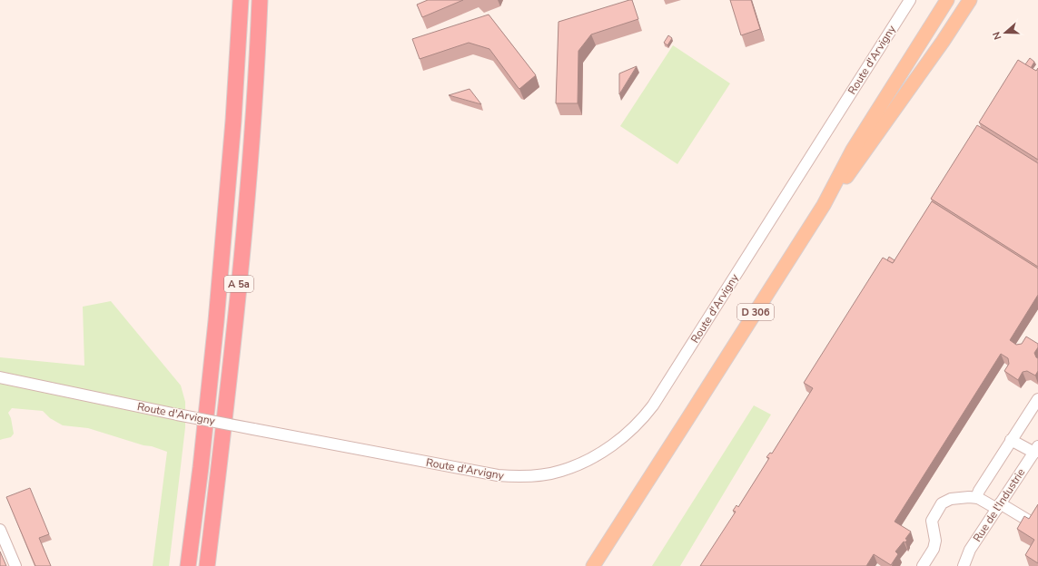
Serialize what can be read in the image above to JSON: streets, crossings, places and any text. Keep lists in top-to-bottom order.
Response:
{
  "streets": {
    "highway": ["A 5a"],
    "main road": ["D 306"],
    "street": ["Route d'Arvigny", "Rue de l'Industrie"]
  },
  "north": "left"
}
